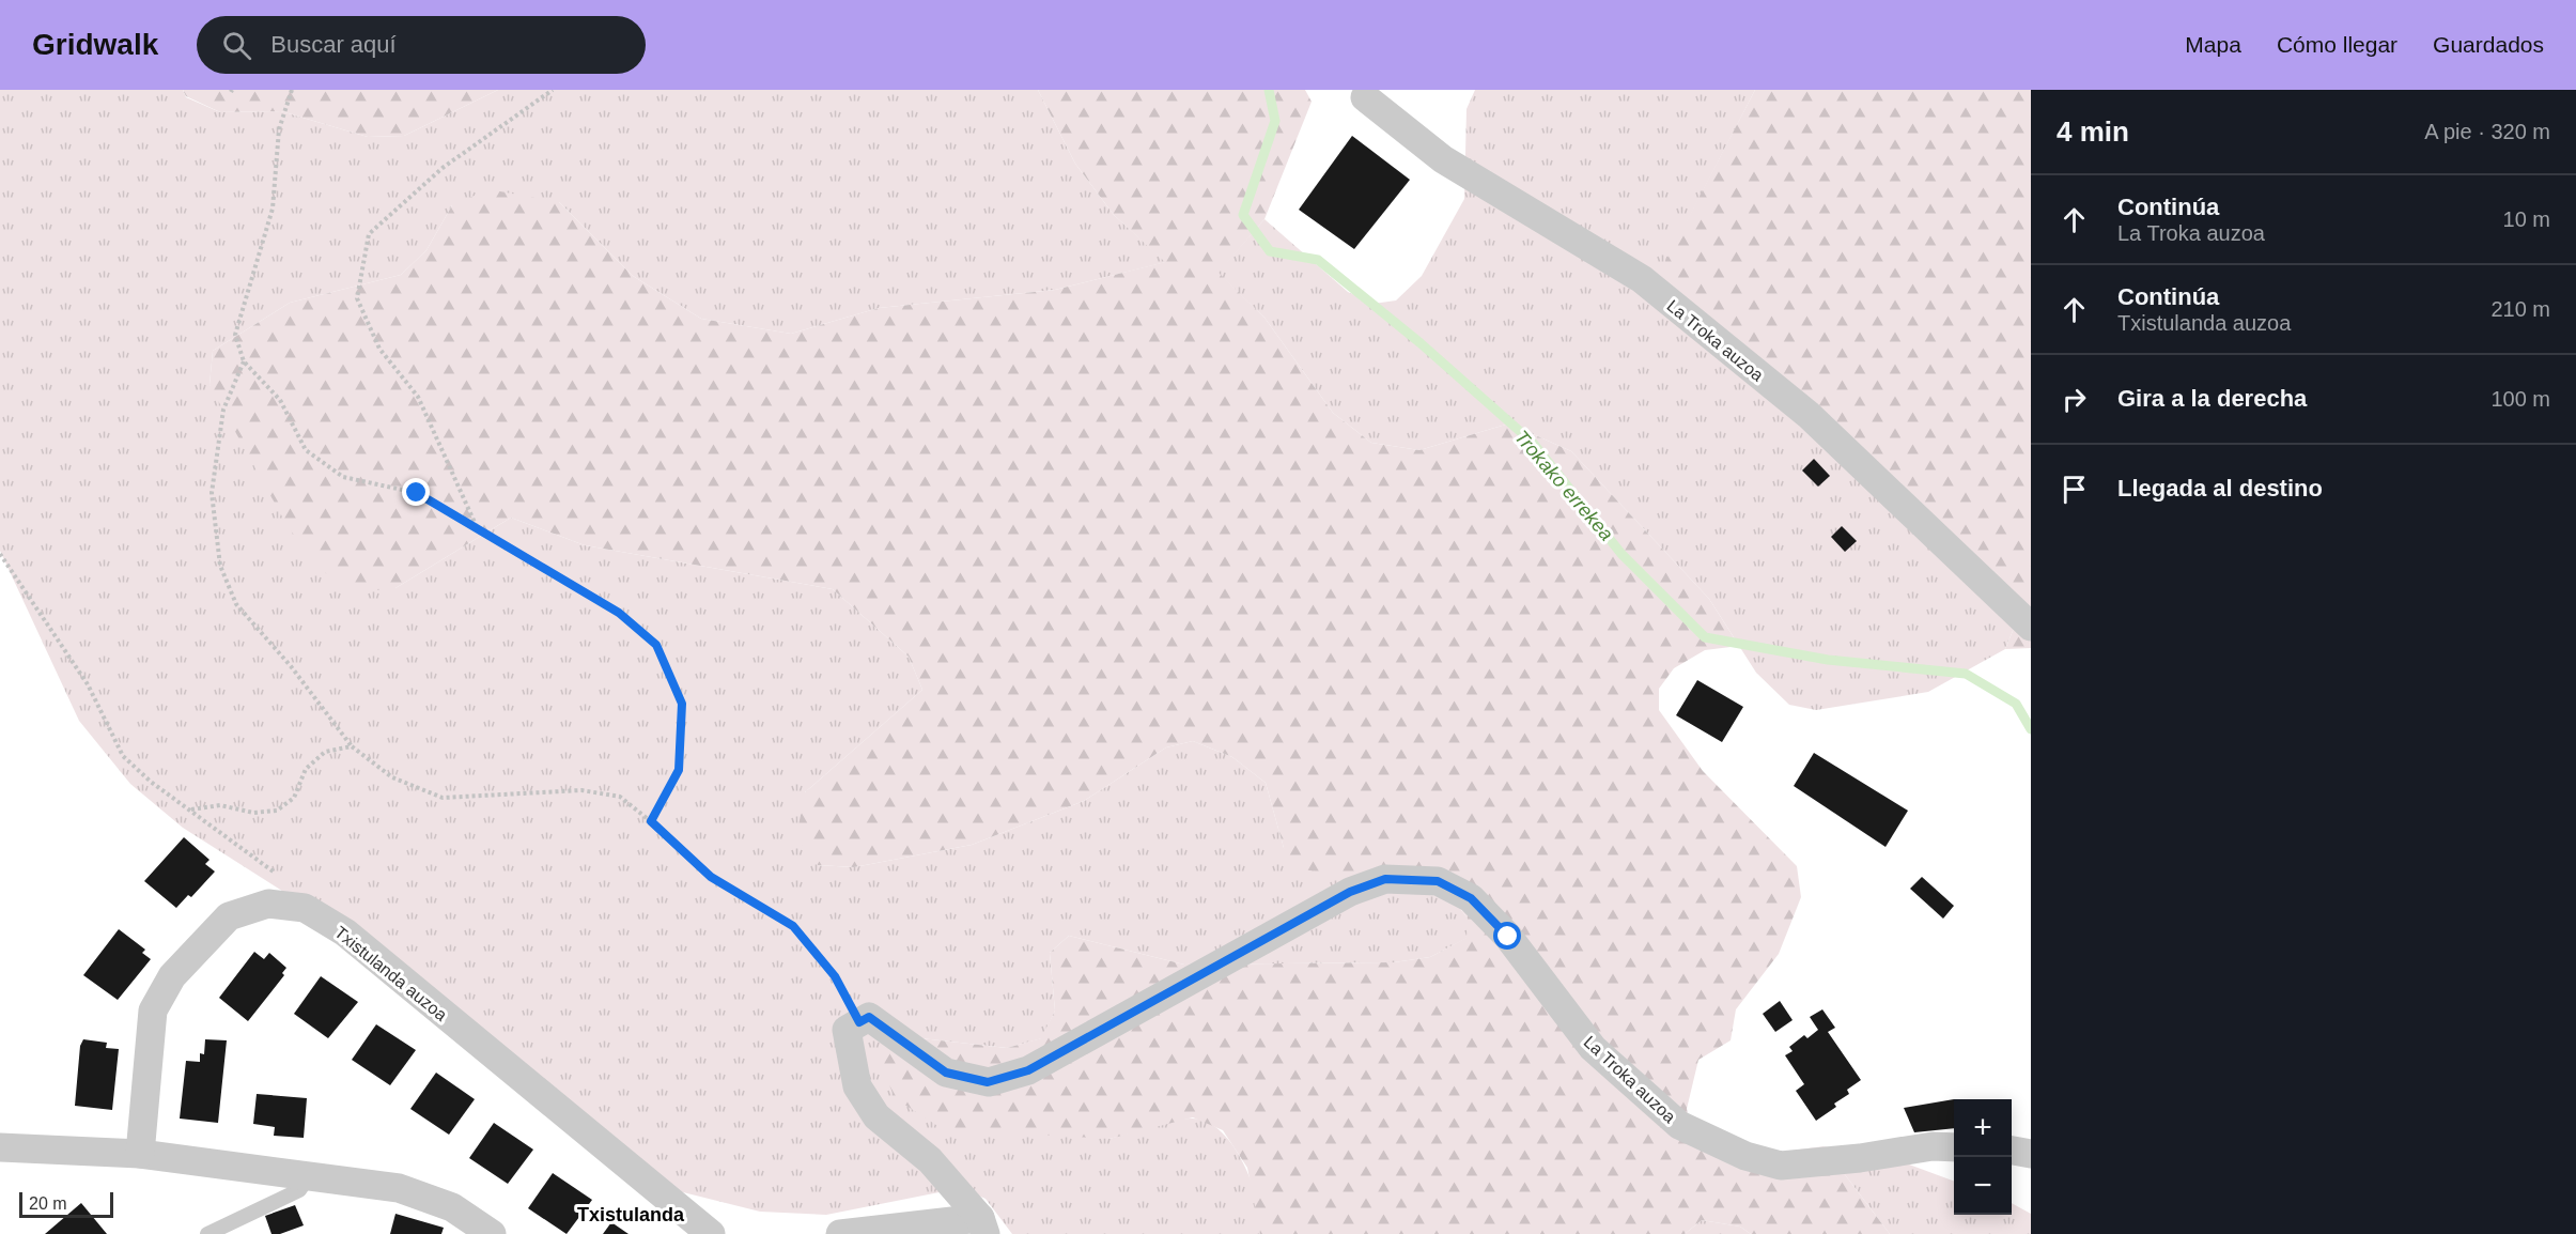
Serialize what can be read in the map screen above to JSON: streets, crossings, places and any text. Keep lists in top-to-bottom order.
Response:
{
  "streets": {
    "street": ["La Troka auzoa", "Txistulanda auzoa"]
  },
  "districts": ["Txistulanda"],
  "water": ["Trokako errekea"],
  "scale_bar": "20 m",
  "page": {
    "header": "Gridwalk",
    "search": "Buscar aquí",
    "nav": ["Mapa", "Cómo llegar", "Guardados"],
    "heading": ["4 min", "A pie · 320 m"],
    "list": [
      ["Continúa", "La Troka auzoa", "10 m"],
      ["Continúa", "Txistulanda auzoa", "210 m"],
      ["Gira a la derecha", "100 m"],
      "Llegada al destino"
    ],
    "map_buttons": ["+", "−"],
    "scale": "20 m"
  }
}
